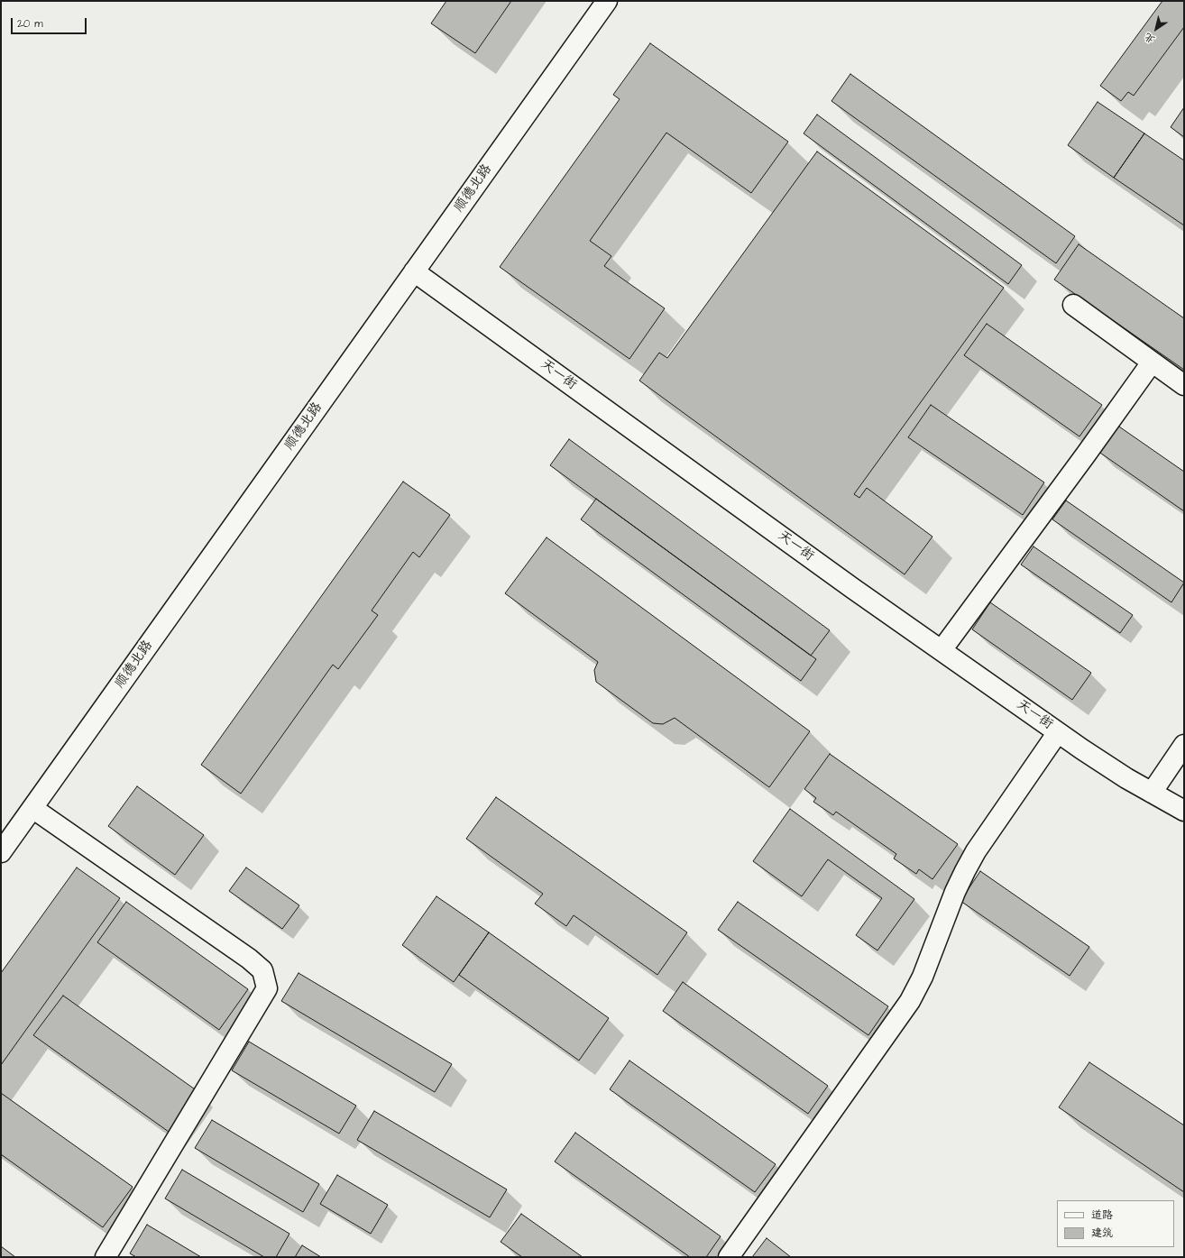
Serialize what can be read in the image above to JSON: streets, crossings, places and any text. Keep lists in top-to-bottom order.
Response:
{
  "streets": {
    "street": ["顺德北路", "天一街"]
  },
  "crossings": [
    ["顺德北路", "天一街"]
  ],
  "legend": ["道路", "建筑"],
  "scale_bar": "20 m",
  "north": "bottom left"
}
